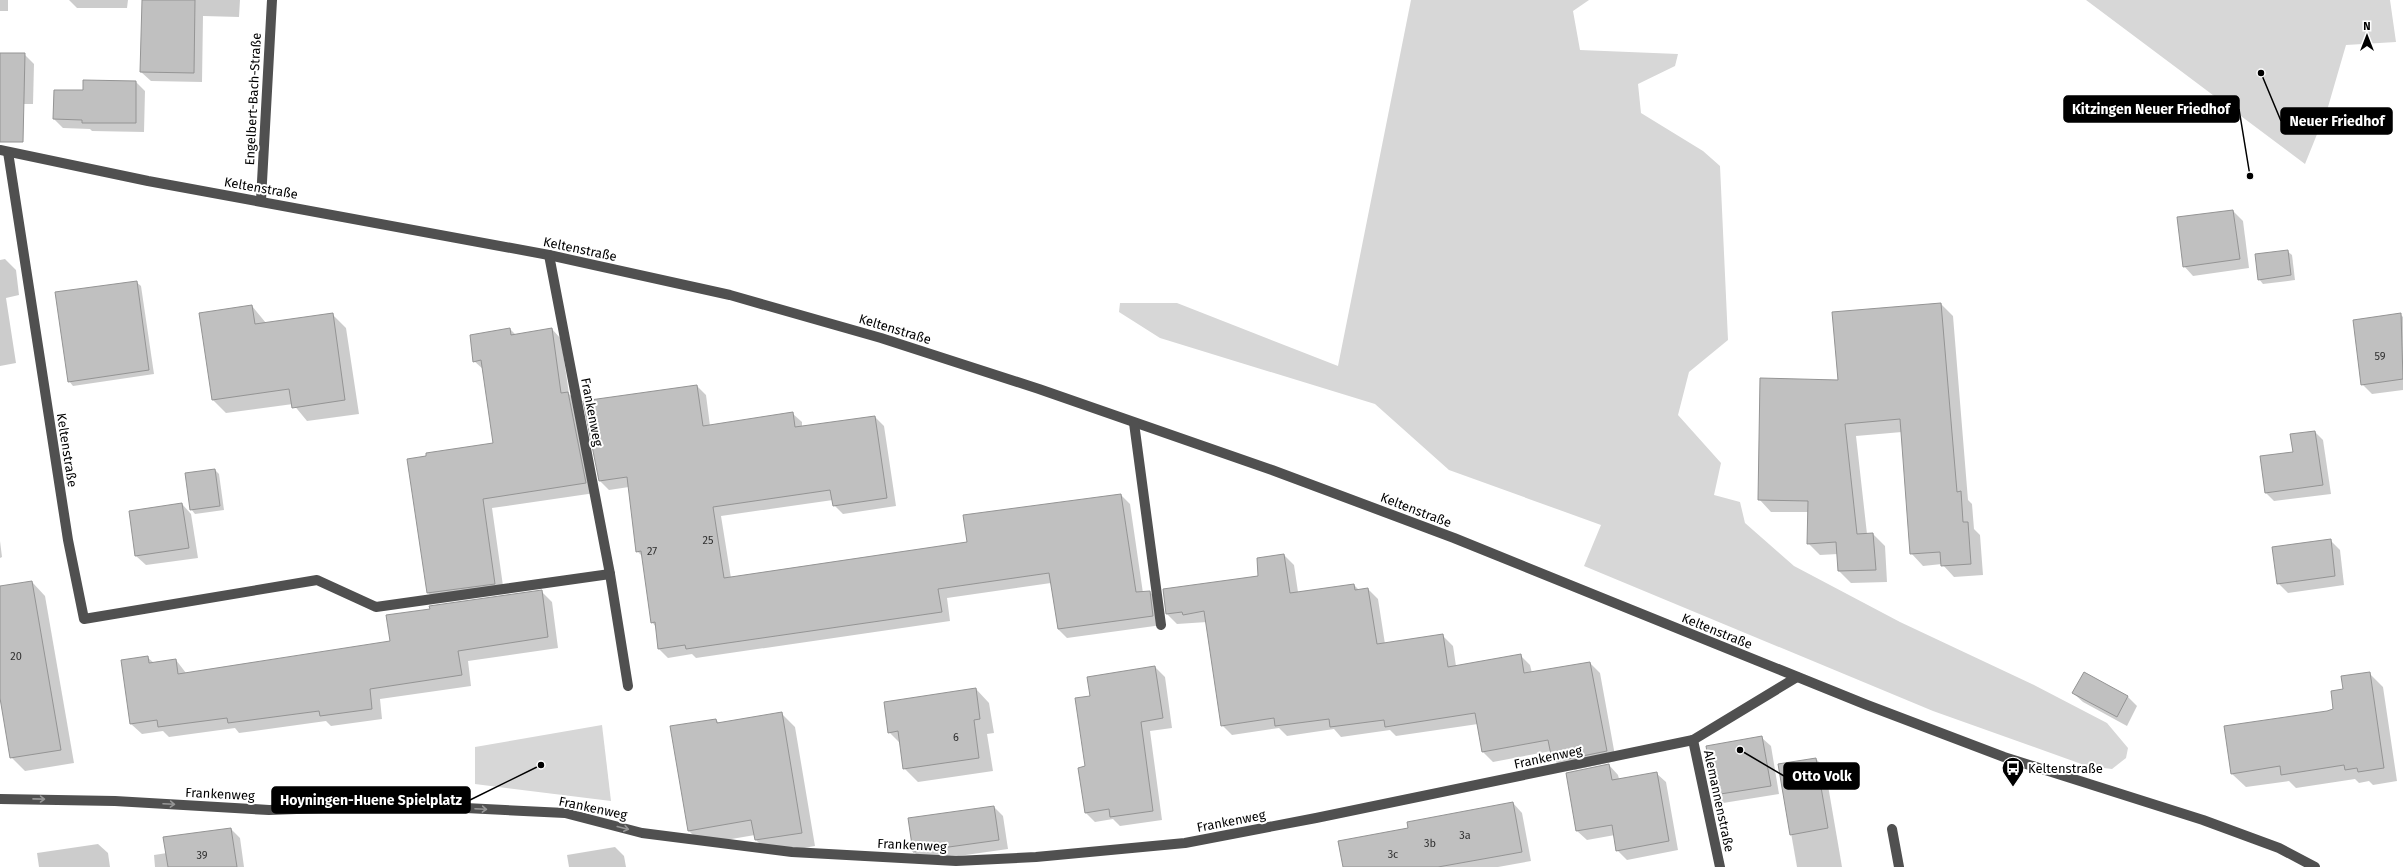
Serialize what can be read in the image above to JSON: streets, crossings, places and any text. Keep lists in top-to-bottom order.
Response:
{
  "streets": {
    "street": [
      "Engelbert-Bach-Straße",
      "Keltenstraße",
      "Frankenweg",
      "Alemannenstraße"
    ]
  },
  "crossings": [
    ["Engelbert-Bach-Straße", "Keltenstraße"],
    ["Keltenstraße", "Frankenweg"],
    ["Frankenweg", "Alemannenstraße"]
  ],
  "one_way": ["Frankenweg"],
  "places": {
    "other": [
      "Neuer Friedhof",
      "Kitzingen Neuer Friedhof",
      "Otto Volk",
      "Hoyningen-Huene Spielplatz"
    ],
    "bus stop": ["Keltenstraße"]
  },
  "house_numbers": [
    "59",
    "25",
    "27",
    "20",
    "6",
    "3a",
    "3b",
    "3c",
    "39"
  ],
  "north": "top"
}
